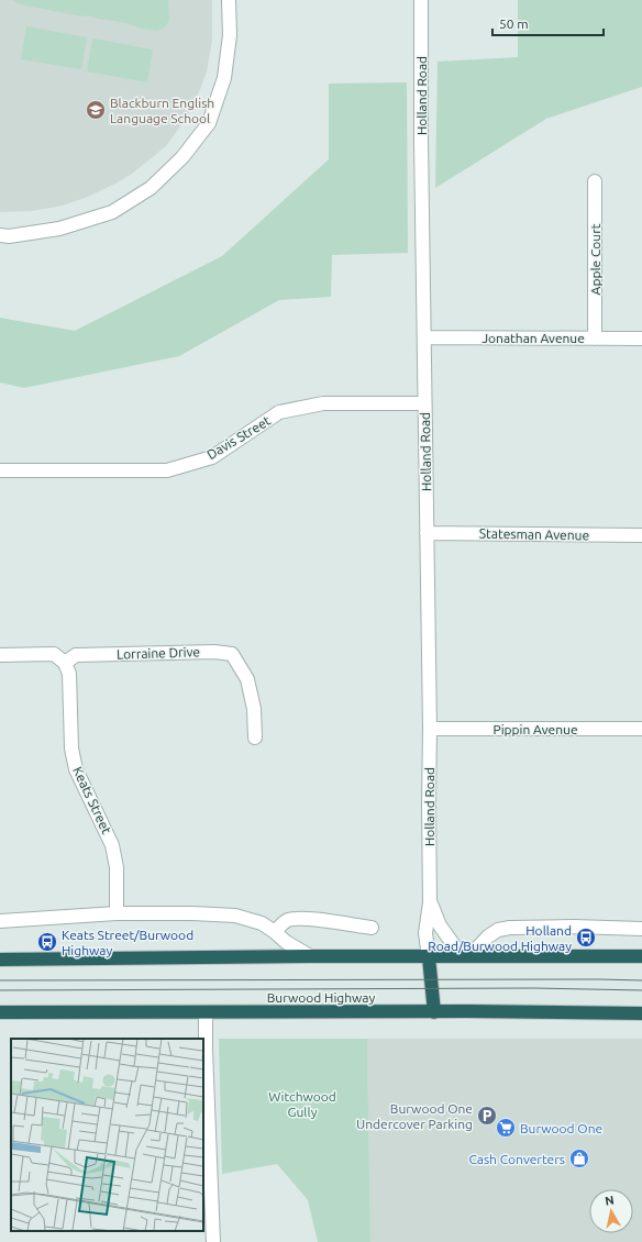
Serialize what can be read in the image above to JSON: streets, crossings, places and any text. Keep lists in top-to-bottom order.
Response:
{
  "streets": {
    "highway": ["Burwood Highway"],
    "street": [
      "Holland Road",
      "Apple Court",
      "Jonathan Avenue",
      "Davis Street",
      "Statesman Avenue",
      "Lorraine Drive",
      "Pippin Avenue",
      "Keats Street"
    ]
  },
  "crossings": [
    ["Holland Road", "Jonathan Avenue"],
    ["Holland Road", "Davis Street"],
    ["Holland Road", "Statesman Avenue"],
    ["Holland Road", "Pippin Avenue"],
    ["Apple Court", "Jonathan Avenue"],
    ["Lorraine Drive", "Keats Street"]
  ],
  "parks": ["Witchwood Gully"],
  "places": {
    "school or university": ["Blackburn English Language School"],
    "bus stop": ["Holland Road/Burwood Highway", "Keats Street/Burwood Highway"],
    "parking": ["Burwood One Undercover Parking"],
    "supermarket": ["Burwood One"],
    "shop": ["Cash Converters"]
  },
  "scale_bar": "50 m",
  "north": "top"
}
